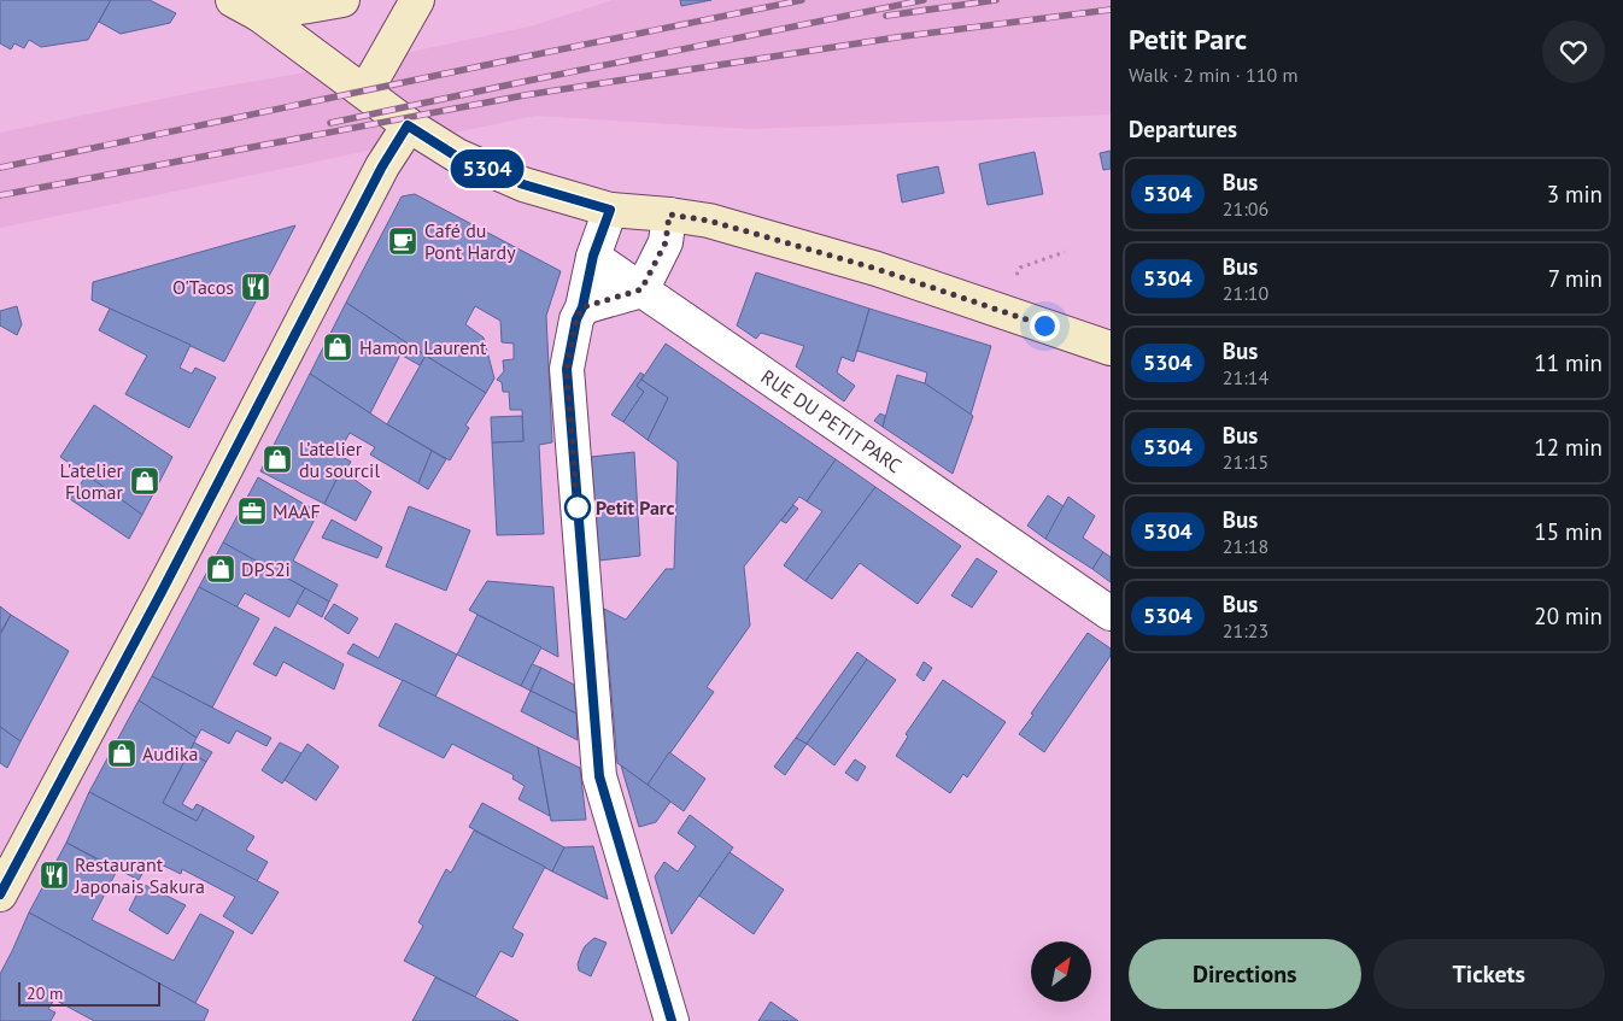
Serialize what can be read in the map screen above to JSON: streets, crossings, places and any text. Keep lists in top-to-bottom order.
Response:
{
  "streets": {
    "street": ["RUE DU PETIT PARC"]
  },
  "places": {
    "cafe": ["Café du Pont Hardy"],
    "restaurant": ["O'Tacos", "Restaurant Japonais Sakura"],
    "shop": [
      "Hamon Laurent",
      "L’atelier du sourcil",
      "L'atelier Flomar",
      "DPS2i",
      "Audika"
    ],
    "other": ["Petit Parc"],
    "office": ["MAAF"]
  },
  "lines": ["bus line 5304"],
  "scale_bar": "20 m",
  "north": "top right",
  "page": {
    "on_map": "5304",
    "heading": [
      ["Petit Parc", "Walk · 2 min · 110 m"],
      "Departures"
    ],
    "list": [
      {
        "mark": "5304",
        "name": "Bus",
        "note": "21:06",
        "value": "3 min"
      },
      {
        "mark": "5304",
        "name": "Bus",
        "note": "21:10",
        "value": "7 min"
      },
      {
        "mark": "5304",
        "name": "Bus",
        "note": "21:14",
        "value": "11 min"
      },
      {
        "mark": "5304",
        "name": "Bus",
        "note": "21:15",
        "value": "12 min"
      },
      {
        "mark": "5304",
        "name": "Bus",
        "note": "21:18",
        "value": "15 min"
      },
      {
        "mark": "5304",
        "name": "Bus",
        "note": "21:23",
        "value": "20 min"
      }
    ],
    "buttons": ["Directions", "Tickets"],
    "scale": "20 m"
  }
}
